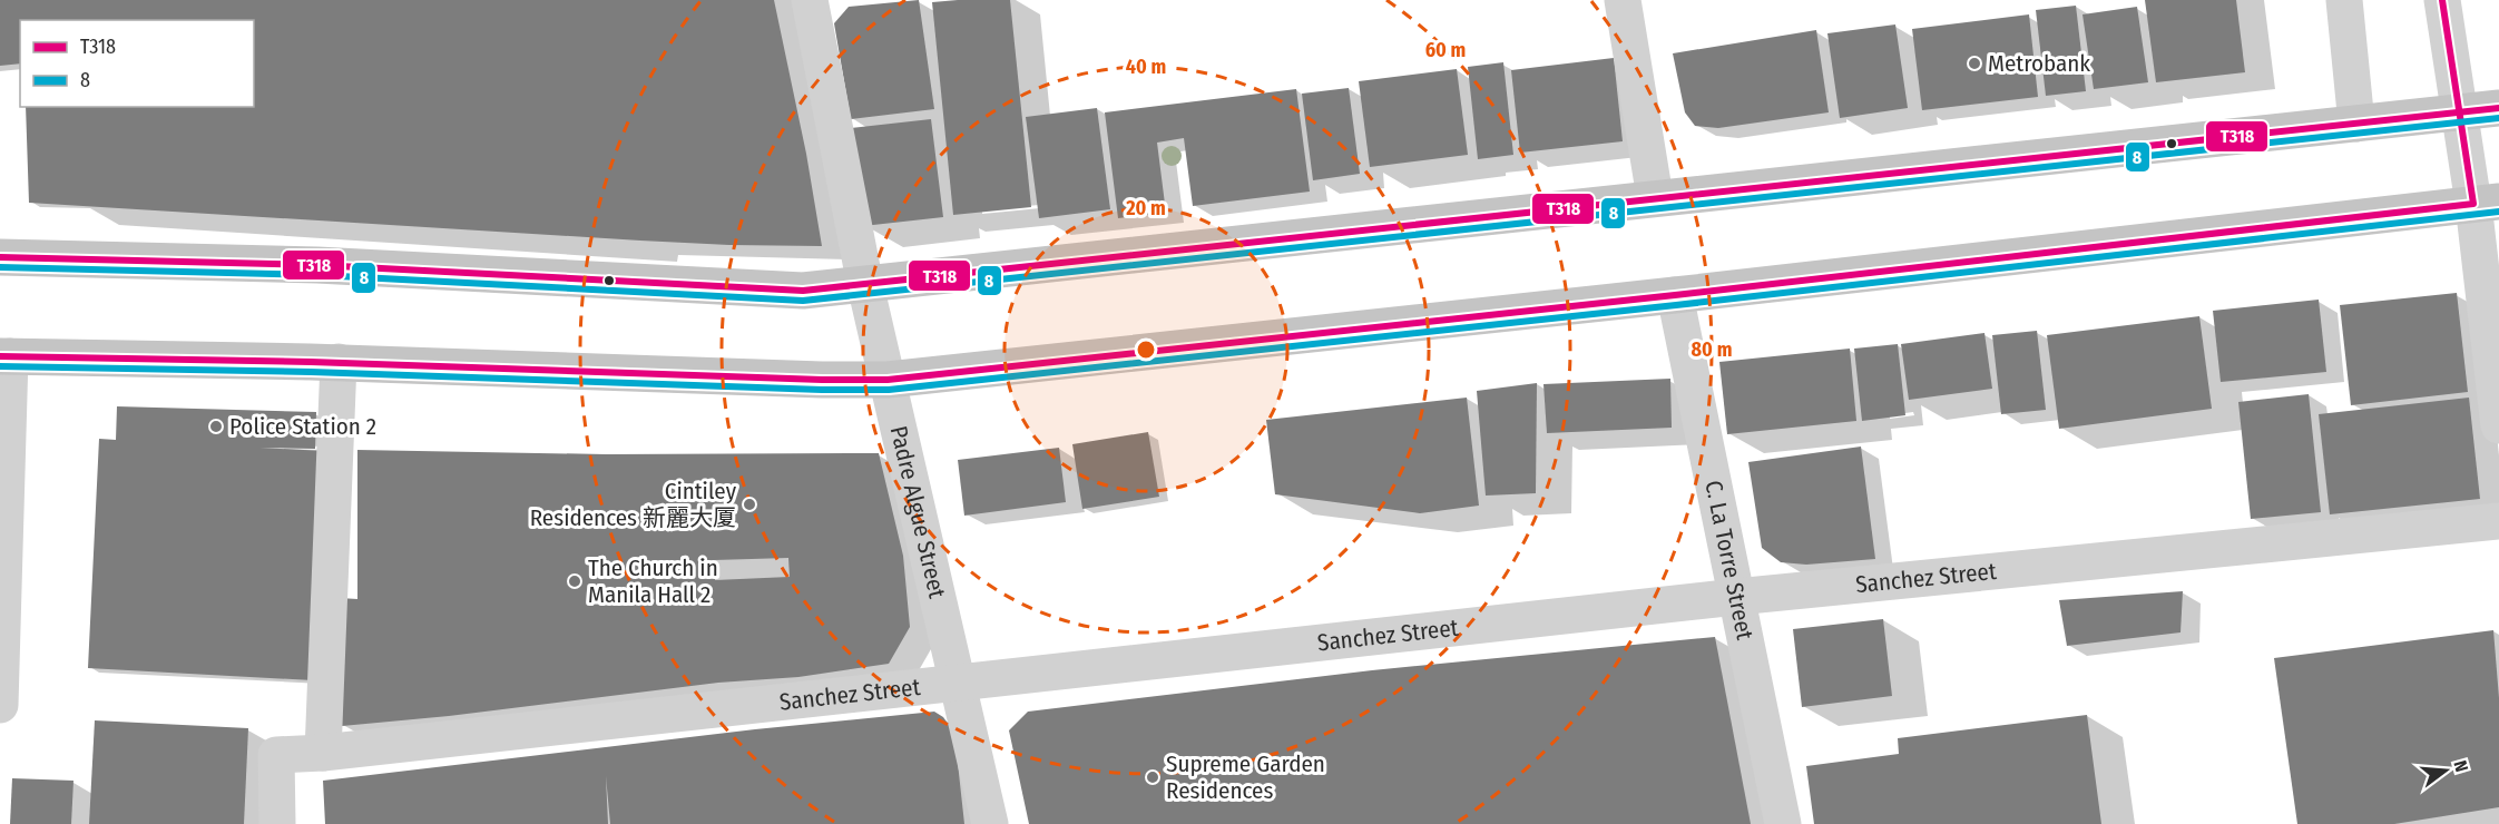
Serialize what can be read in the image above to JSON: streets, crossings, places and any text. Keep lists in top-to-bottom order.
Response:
{
  "streets": {
    "street": ["Padre Algue Street", "C. La Torre Street", "Sanchez Street"]
  },
  "crossings": [
    ["Padre Algue Street", "Sanchez Street"],
    ["C. La Torre Street", "Sanchez Street"]
  ],
  "places": [
    "Metrobank",
    "Police Station 2",
    "Cintiley Residences 新麗大厦",
    "The Church in Manila Hall 2",
    "Supreme Garden Residences"
  ],
  "lines": ["transit line T318", "transit line 8"],
  "legend": ["T318", "8"],
  "north": "right",
  "rings": [
    "60 m",
    "40 m",
    "20 m",
    "80 m"
  ]
}
